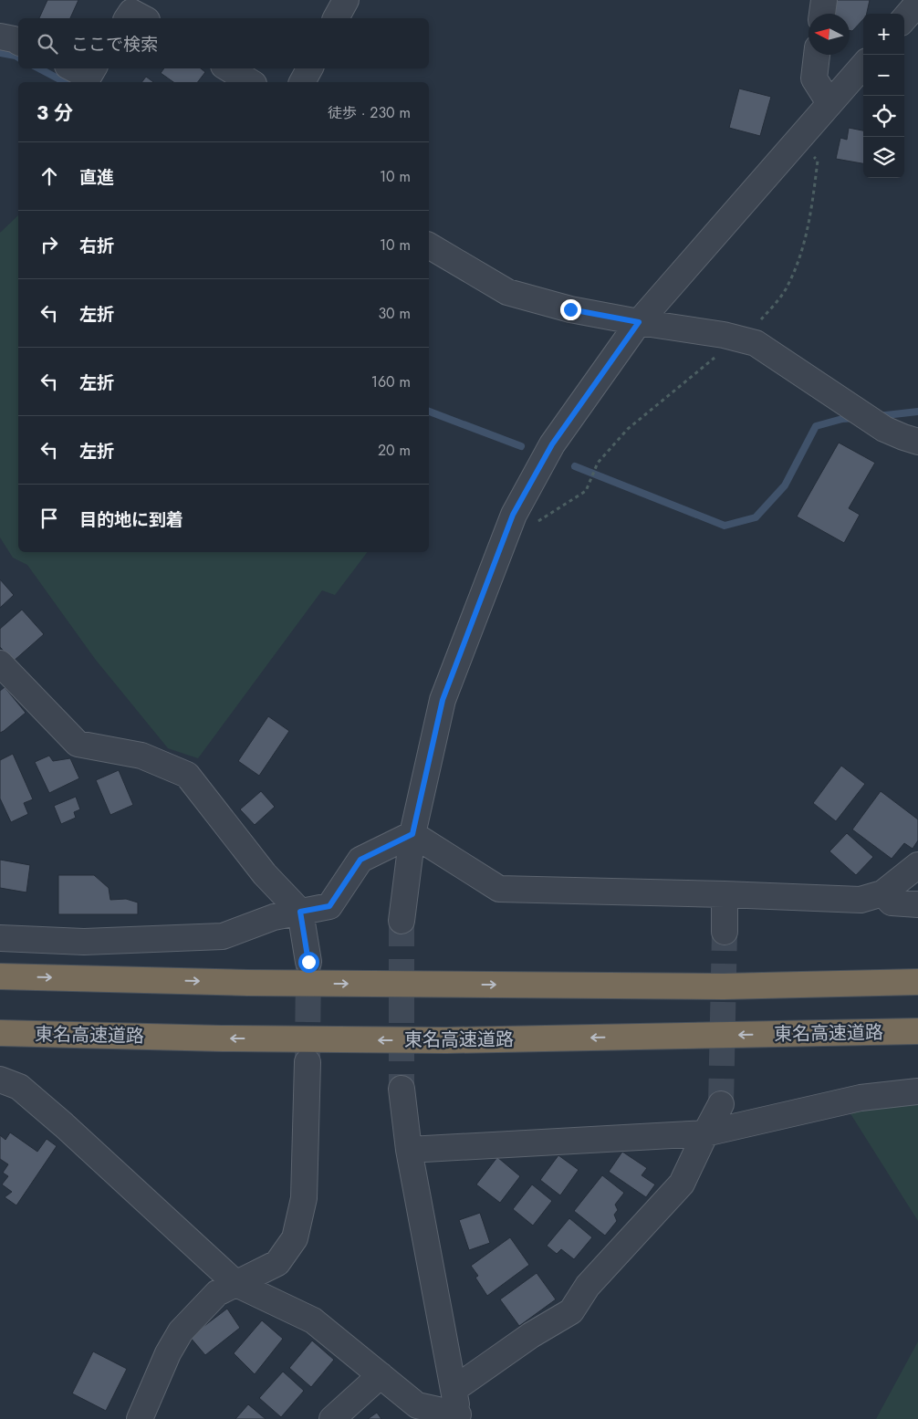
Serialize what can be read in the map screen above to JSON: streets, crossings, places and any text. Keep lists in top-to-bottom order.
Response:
{
  "streets": {
    "highway": ["東名高速道路"]
  },
  "north": "left",
  "page": {
    "map_buttons": ["+", "−"],
    "search": "ここで検索",
    "heading": ["3 分", "徒歩 · 230 m"],
    "list": [
      ["直進", "10 m"],
      ["右折", "10 m"],
      ["左折", "30 m"],
      ["左折", "160 m"],
      ["左折", "20 m"],
      "目的地に到着"
    ]
  }
}
